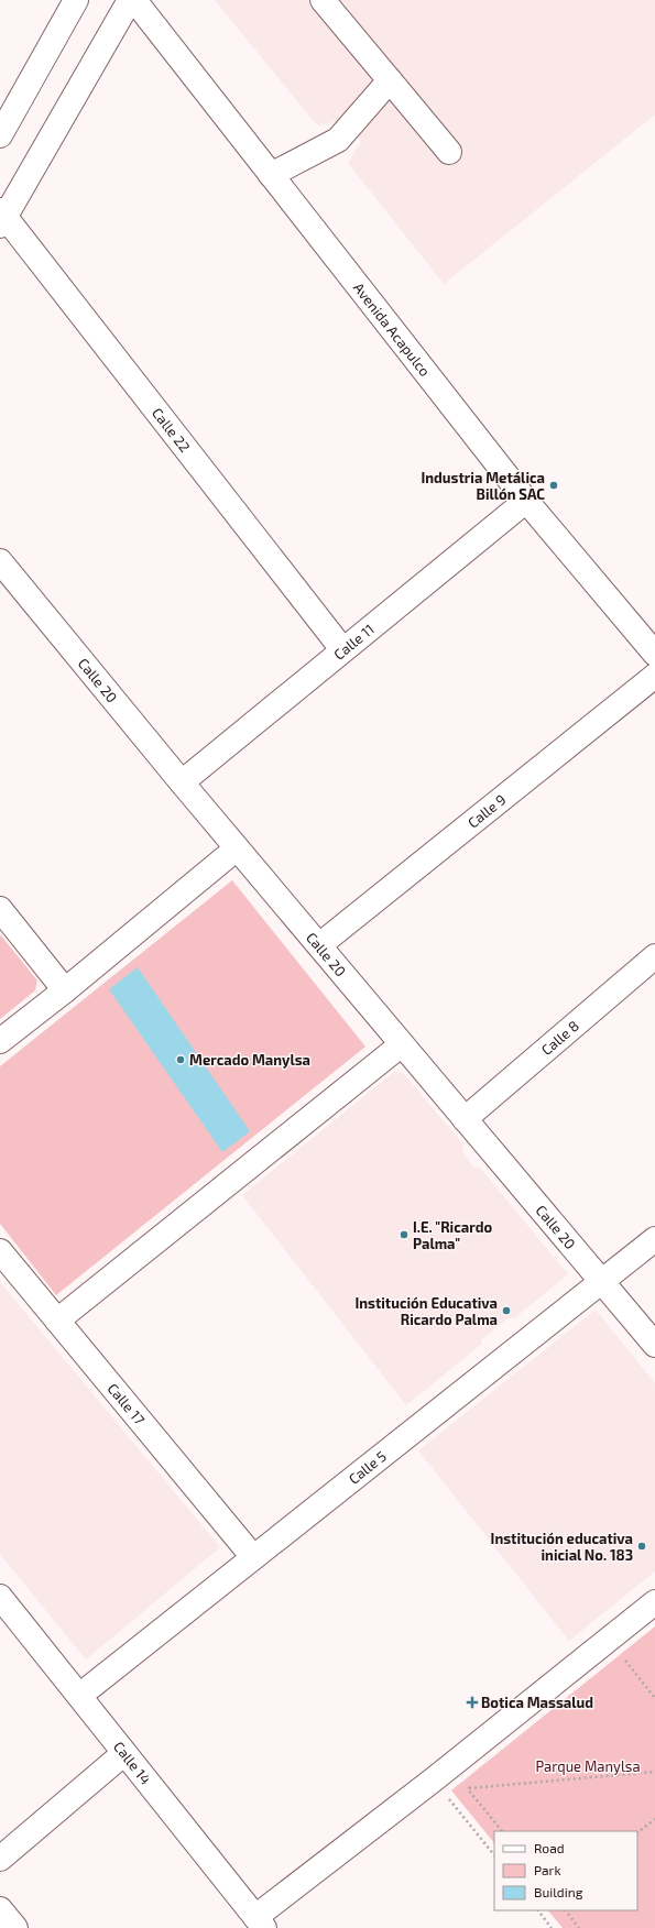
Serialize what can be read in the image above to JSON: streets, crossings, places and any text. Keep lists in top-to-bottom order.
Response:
{
  "streets": {
    "street": [
      "Avenida Acapulco",
      "Calle 22",
      "Calle 11",
      "Calle 20",
      "Calle 9",
      "Calle 8",
      "Calle 17",
      "Calle 5",
      "Calle 14"
    ]
  },
  "crossings": [
    ["Avenida Acapulco", "Calle 11"],
    ["Calle 22", "Calle 11"],
    ["Calle 11", "Calle 20"],
    ["Calle 20", "Calle 9"],
    ["Calle 20", "Calle 8"],
    ["Calle 20", "Calle 5"],
    ["Calle 17", "Calle 5"],
    ["Calle 5", "Calle 14"]
  ],
  "parks": ["Parque Manylsa"],
  "places": {
    "other": [
      "Industria Metálica Billón SAC",
      "Mercado Manylsa",
      "I.E. \"Ricardo Palma\"",
      "Institución Educativa Ricardo Palma",
      "Institución educativa inicial No. 183"
    ],
    "health": ["Botica Massalud"]
  },
  "legend": ["Road", "Park", "Building"]
}
